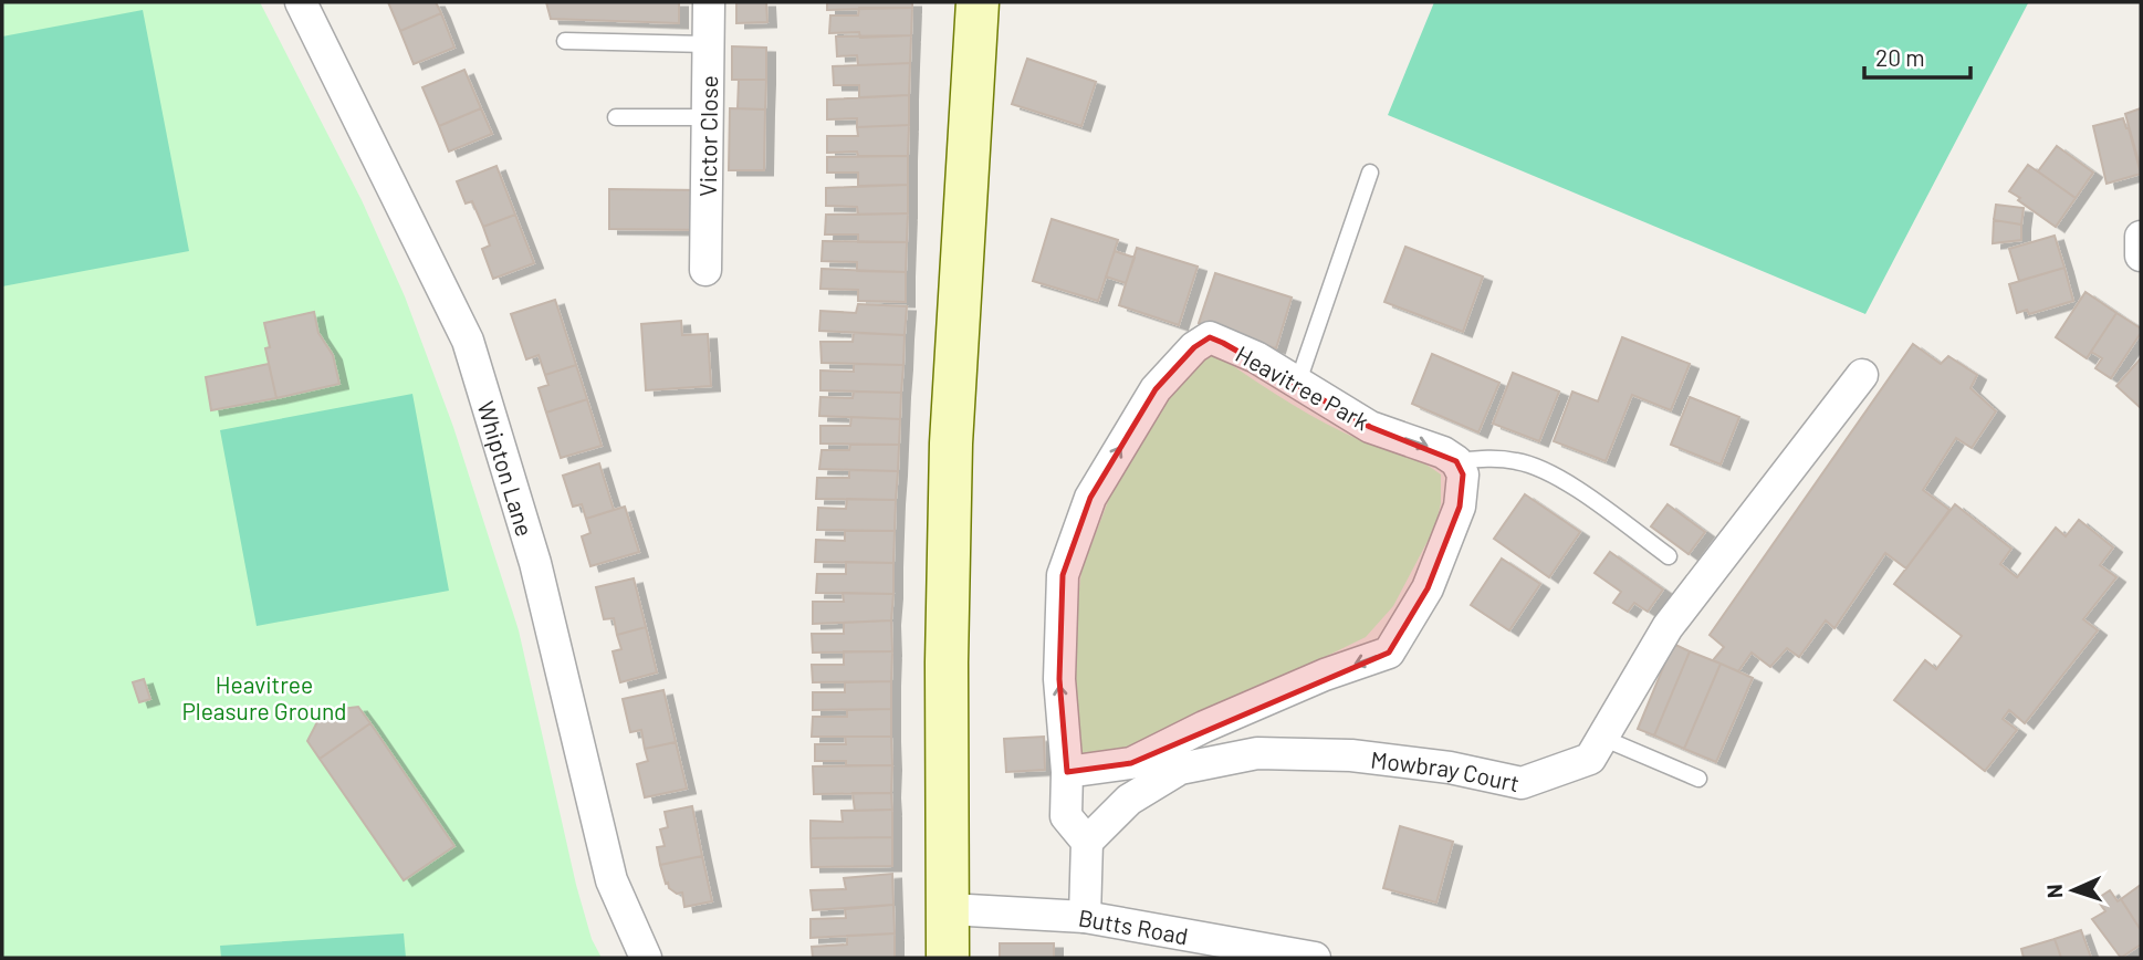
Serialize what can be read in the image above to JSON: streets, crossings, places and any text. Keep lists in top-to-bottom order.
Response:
{
  "streets": {
    "street": [
      "Victor Close",
      "Heavitree Park",
      "Whipton Lane",
      "Mowbray Court",
      "Butts Road"
    ]
  },
  "crossings": [
    ["Heavitree Park", "Mowbray Court"]
  ],
  "parks": ["Heavitree Pleasure Ground"],
  "scale_bar": "20 m",
  "north": "left"
}
